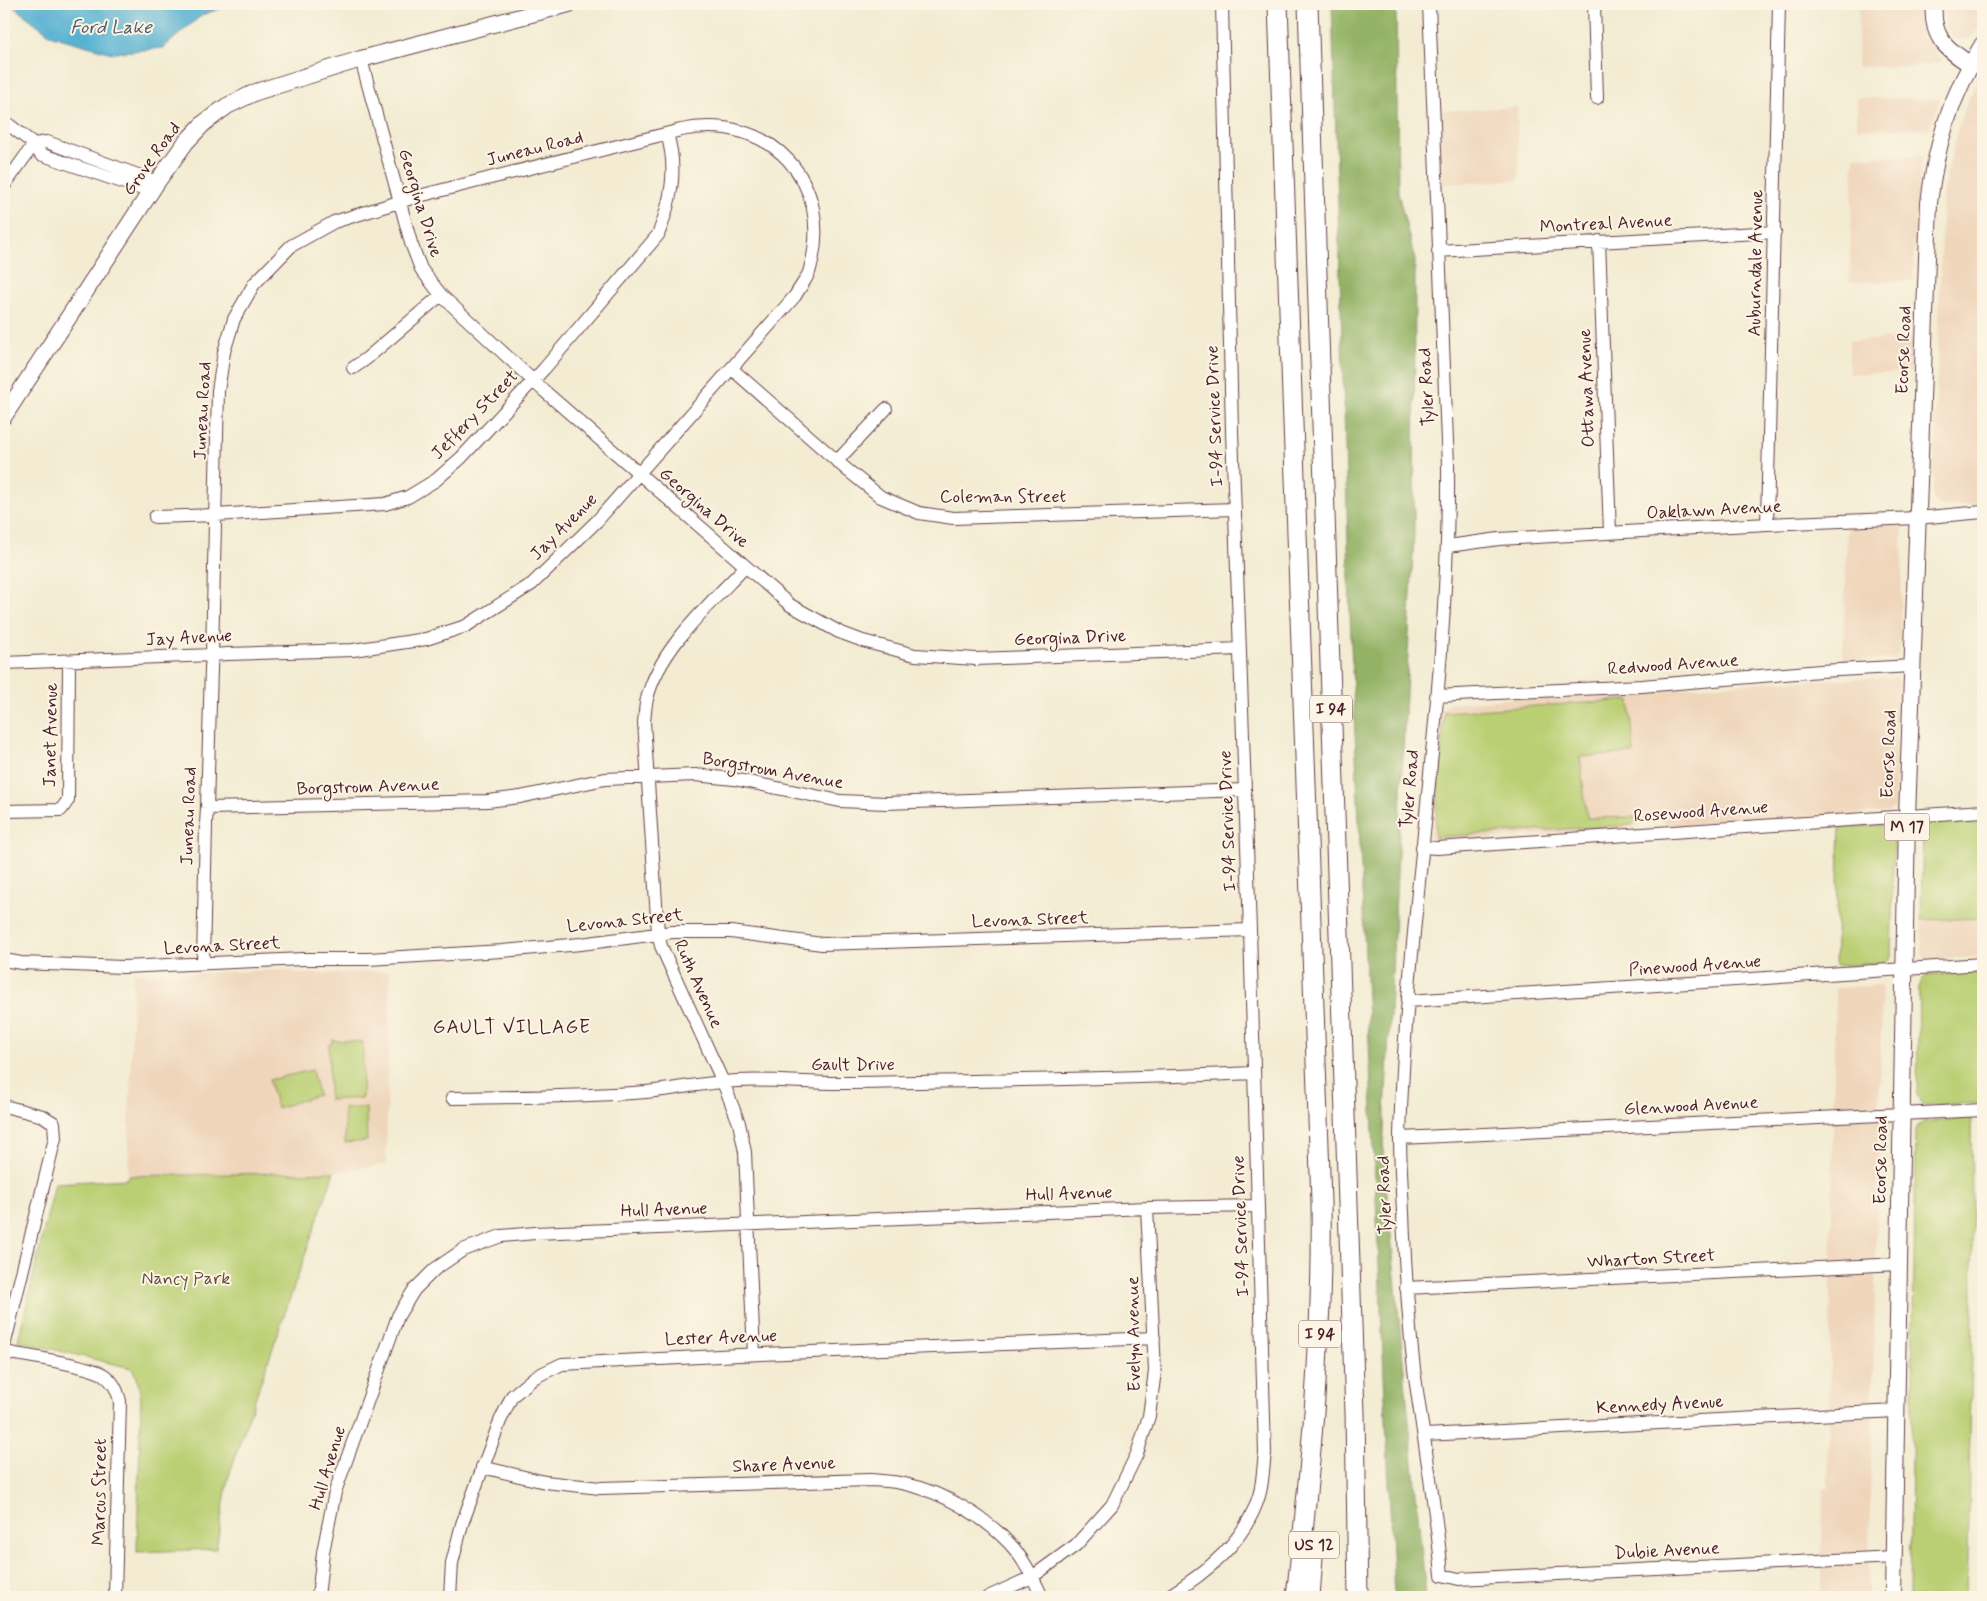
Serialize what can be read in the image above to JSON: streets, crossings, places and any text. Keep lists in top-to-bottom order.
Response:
{
  "streets": {
    "highway": ["I 94", "US 12"],
    "main road": ["Grove Road", "Ecorse Road", "M 17"],
    "street": [
      "Juneau Road",
      "Georgina Drive",
      "Montreal Avenue",
      "Auburndale Avenue",
      "Tyler Road",
      "Ottawa Avenue",
      "Jeffery Street",
      "I-94 Service Drive",
      "Coleman Street",
      "Oaklawn Avenue",
      "Jay Avenue",
      "Redwood Avenue",
      "Janet Avenue",
      "Borgstrom Avenue",
      "Rosewood Avenue",
      "Levona Street",
      "Pinewood Avenue",
      "Ruth Avenue",
      "Gault Drive",
      "Glenwood Avenue",
      "Hull Avenue",
      "Wharton Street",
      "Evelyn Avenue",
      "Lester Avenue",
      "Kennedy Avenue",
      "Share Avenue",
      "Marcus Street",
      "Dubie Avenue"
    ]
  },
  "crossings": [
    ["Juneau Road", "Georgina Drive"],
    ["Juneau Road", "Jeffery Street"],
    ["Juneau Road", "Jay Avenue"],
    ["Juneau Road", "Borgstrom Avenue"],
    ["Juneau Road", "Levona Street"],
    ["Grove Road", "Georgina Drive"],
    ["Georgina Drive", "Jeffery Street"],
    ["Georgina Drive", "I-94 Service Drive"],
    ["Georgina Drive", "Jay Avenue"],
    ["Georgina Drive", "Ruth Avenue"],
    ["Montreal Avenue", "Auburndale Avenue"],
    ["Montreal Avenue", "Tyler Road"],
    ["Montreal Avenue", "Ottawa Avenue"],
    ["Auburndale Avenue", "Oaklawn Avenue"],
    ["Ecorse Road", "Oaklawn Avenue"],
    ["Ecorse Road", "Redwood Avenue"],
    ["Ecorse Road", "Rosewood Avenue"],
    ["Ecorse Road", "Pinewood Avenue"],
    ["Ecorse Road", "Glenwood Avenue"],
    ["Ecorse Road", "Wharton Street"],
    ["Ecorse Road", "Kennedy Avenue"],
    ["Ecorse Road", "Dubie Avenue"],
    ["Tyler Road", "Oaklawn Avenue"],
    ["Tyler Road", "Redwood Avenue"],
    ["Tyler Road", "Rosewood Avenue"],
    ["Tyler Road", "Pinewood Avenue"],
    ["Tyler Road", "Glenwood Avenue"],
    ["Tyler Road", "Wharton Street"],
    ["Tyler Road", "Kennedy Avenue"],
    ["Tyler Road", "Dubie Avenue"],
    ["Ottawa Avenue", "Oaklawn Avenue"],
    ["Jeffery Street", "Jay Avenue"],
    ["I-94 Service Drive", "Coleman Street"],
    ["I-94 Service Drive", "Borgstrom Avenue"],
    ["I-94 Service Drive", "Levona Street"],
    ["I-94 Service Drive", "Gault Drive"],
    ["I-94 Service Drive", "Hull Avenue"],
    ["Coleman Street", "Jay Avenue"],
    ["Jay Avenue", "Janet Avenue"],
    ["I 94", "US 12"],
    ["Borgstrom Avenue", "Ruth Avenue"],
    ["Levona Street", "Ruth Avenue"],
    ["Ruth Avenue", "Gault Drive"],
    ["Ruth Avenue", "Hull Avenue"],
    ["Ruth Avenue", "Lester Avenue"],
    ["Hull Avenue", "Evelyn Avenue"],
    ["Evelyn Avenue", "Lester Avenue"],
    ["Evelyn Avenue", "Share Avenue"],
    ["Lester Avenue", "Share Avenue"]
  ],
  "districts": ["GAULT VILLAGE"],
  "water": ["Ford Lake"],
  "parks": ["Nancy Park"]
}
